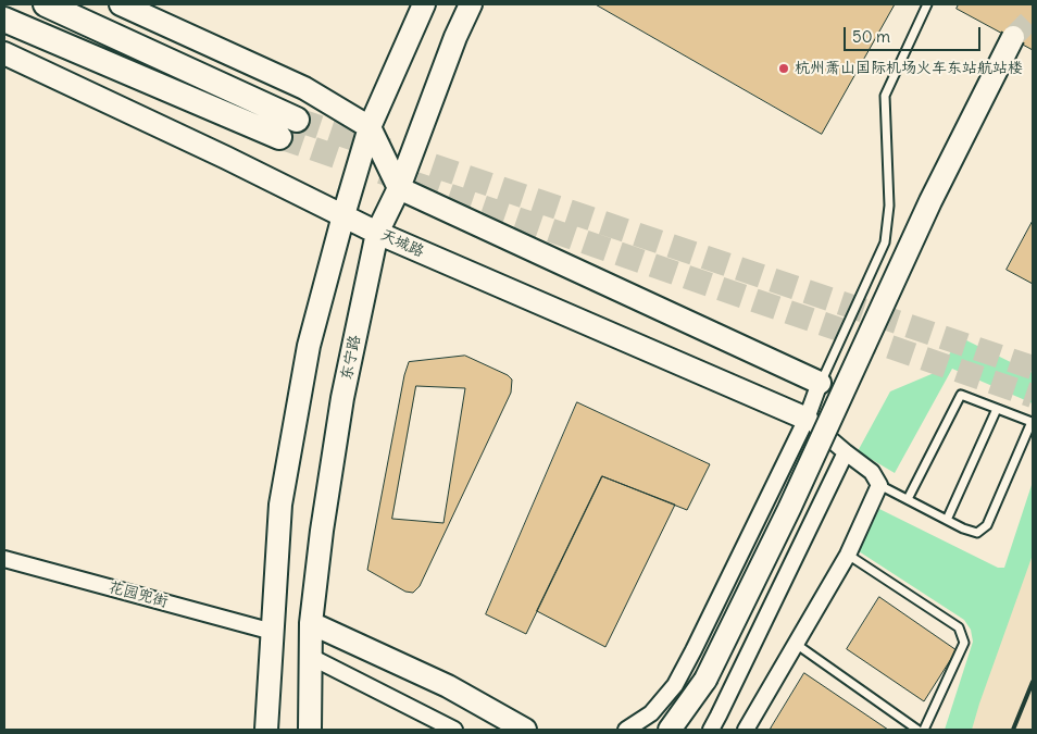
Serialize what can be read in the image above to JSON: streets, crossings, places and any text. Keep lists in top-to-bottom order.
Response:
{
  "streets": {
    "main road": ["天城路", "东宁路"],
    "street": ["花园兜街"]
  },
  "crossings": [
    ["天城路", "东宁路"]
  ],
  "places": ["杭州萧山国际机场火车东站航站楼"],
  "scale_bar": "50 m"
}
